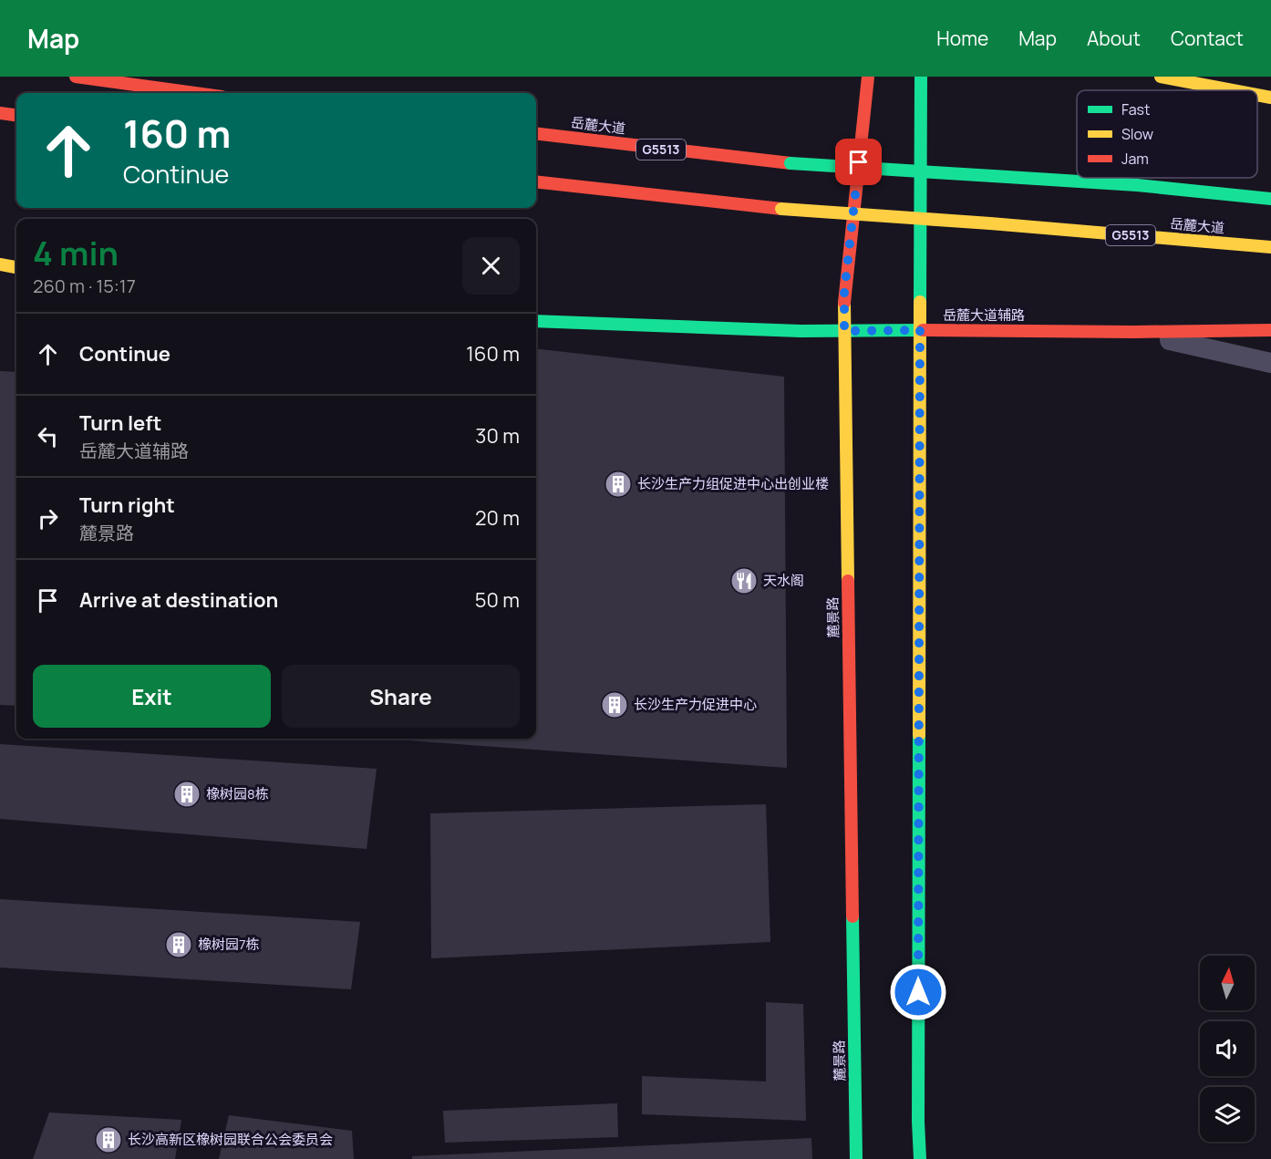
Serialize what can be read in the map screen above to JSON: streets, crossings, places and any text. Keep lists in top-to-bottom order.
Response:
{
  "streets": {
    "main road": [
      "岳麓大道",
      "G5513",
      "岳麓大道辅路",
      "麓景路"
    ]
  },
  "crossings": [
    ["岳麓大道辅路", "麓景路"]
  ],
  "places": {
    "building": [
      "长沙生产力组促进中心出创业楼",
      "长沙生产力促进中心",
      "橡树园8栋",
      "橡树园7栋",
      "长沙高新区橡树园联合公会委员会"
    ],
    "restaurant": ["天水阁"]
  },
  "legend": ["Fast", "Slow", "Jam"],
  "north": "top",
  "page": {
    "header": "Map",
    "nav": [
      "Home",
      "Map",
      "About",
      "Contact"
    ],
    "turn": ["160 m", "Continue"],
    "heading": ["4 min", "260 m · 15:17"],
    "list": [
      {
        "name": "Continue",
        "value": "160 m"
      },
      {
        "name": "Turn left",
        "note": "岳麓大道辅路",
        "value": "30 m"
      },
      {
        "name": "Turn right",
        "note": "麓景路",
        "value": "20 m"
      },
      {
        "name": "Arrive at destination",
        "value": "50 m"
      }
    ],
    "buttons": ["Exit", "Share"]
  }
}
